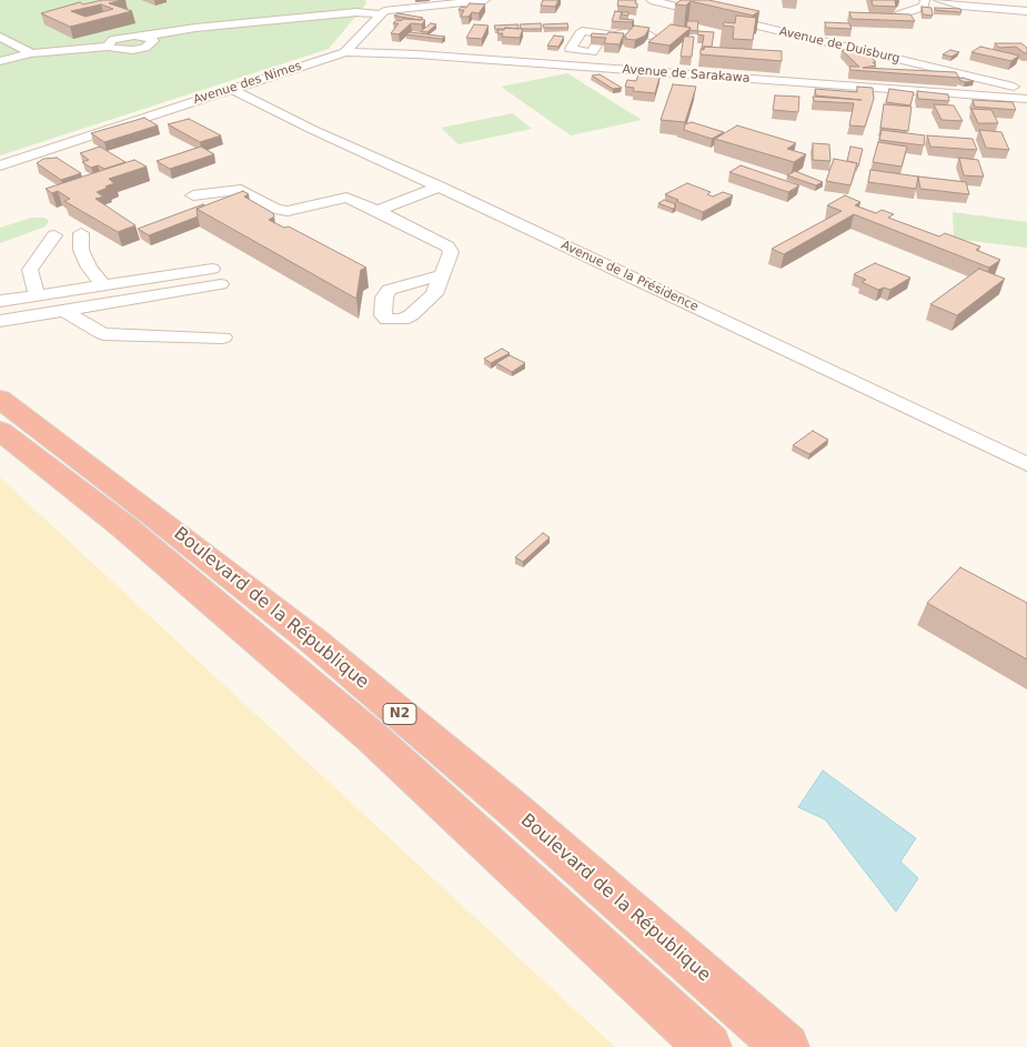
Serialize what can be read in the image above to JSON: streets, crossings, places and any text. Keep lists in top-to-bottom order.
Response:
{
  "streets": {
    "highway": ["Boulevard de la République", "N2"],
    "street": [
      "Avenue de Duisburg",
      "Avenue de Sarakawa",
      "Avenue des Nimes",
      "Avenue de la Présidence"
    ]
  },
  "crossings": [
    ["Avenue de Sarakawa", "Avenue des Nimes"],
    ["Avenue des Nimes", "Avenue de la Présidence"]
  ]
}
